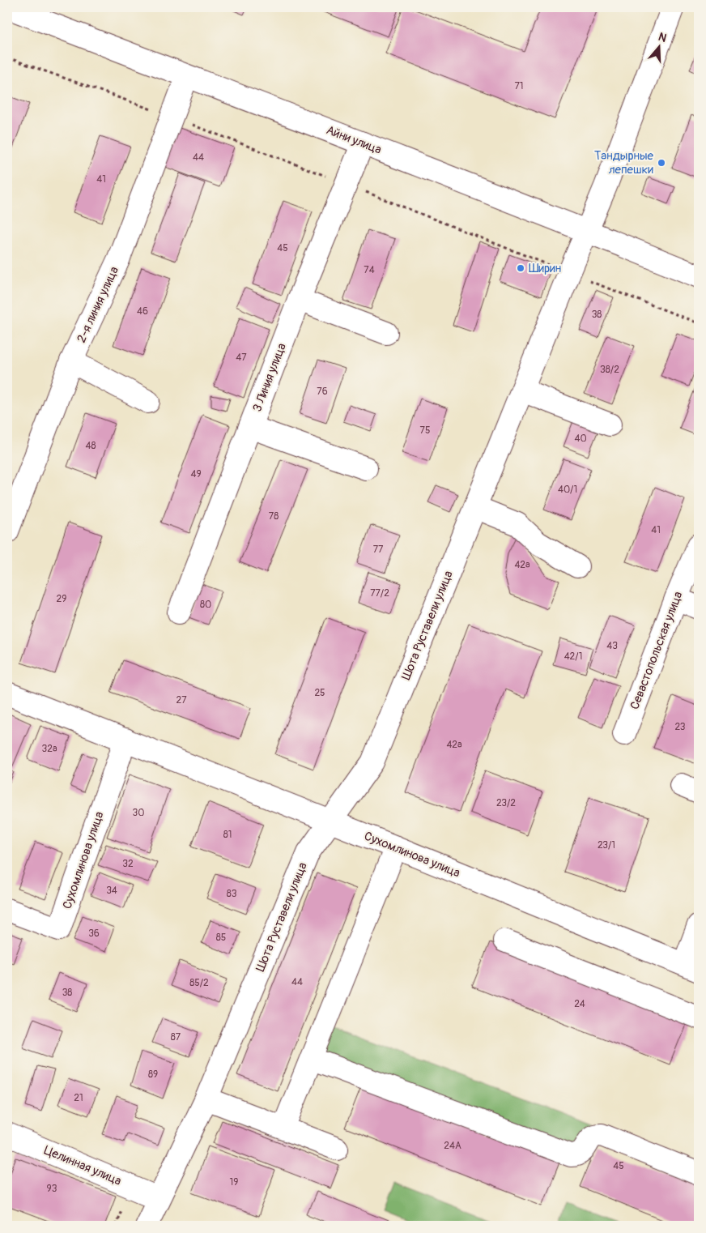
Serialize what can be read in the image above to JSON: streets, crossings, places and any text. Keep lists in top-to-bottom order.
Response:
{
  "streets": {
    "street": [
      "Айни улица",
      "2-я линия улица",
      "3 Линия улица",
      "Шота Руставели улица",
      "Севастопольская улица",
      "Сухомлинова улица",
      "Целинная улица"
    ]
  },
  "crossings": [
    ["Айни улица", "2-я линия улица"],
    ["Айни улица", "3 Линия улица"],
    ["Айни улица", "Шота Руставели улица"],
    ["Шота Руставели улица", "Сухомлинова улица"],
    ["Шота Руставели улица", "Целинная улица"]
  ],
  "places": ["Тандырные лепешки", "Ширин"],
  "house_numbers": [
    "71",
    "44",
    "41",
    "45",
    "74",
    "46",
    "38",
    "47",
    "38/2",
    "76",
    "75",
    "40",
    "48",
    "49",
    "40/1",
    "78",
    "41",
    "77",
    "42а",
    "77/2",
    "29",
    "80",
    "43",
    "42/1",
    "25",
    "27",
    "23",
    "42а",
    "32a",
    "23/2",
    "30",
    "81",
    "23/1",
    "32",
    "34",
    "83",
    "36",
    "85",
    "44",
    "85/2",
    "38",
    "24",
    "87",
    "89",
    "21",
    "24А",
    "45",
    "19",
    "93"
  ],
  "north": "top"
}
